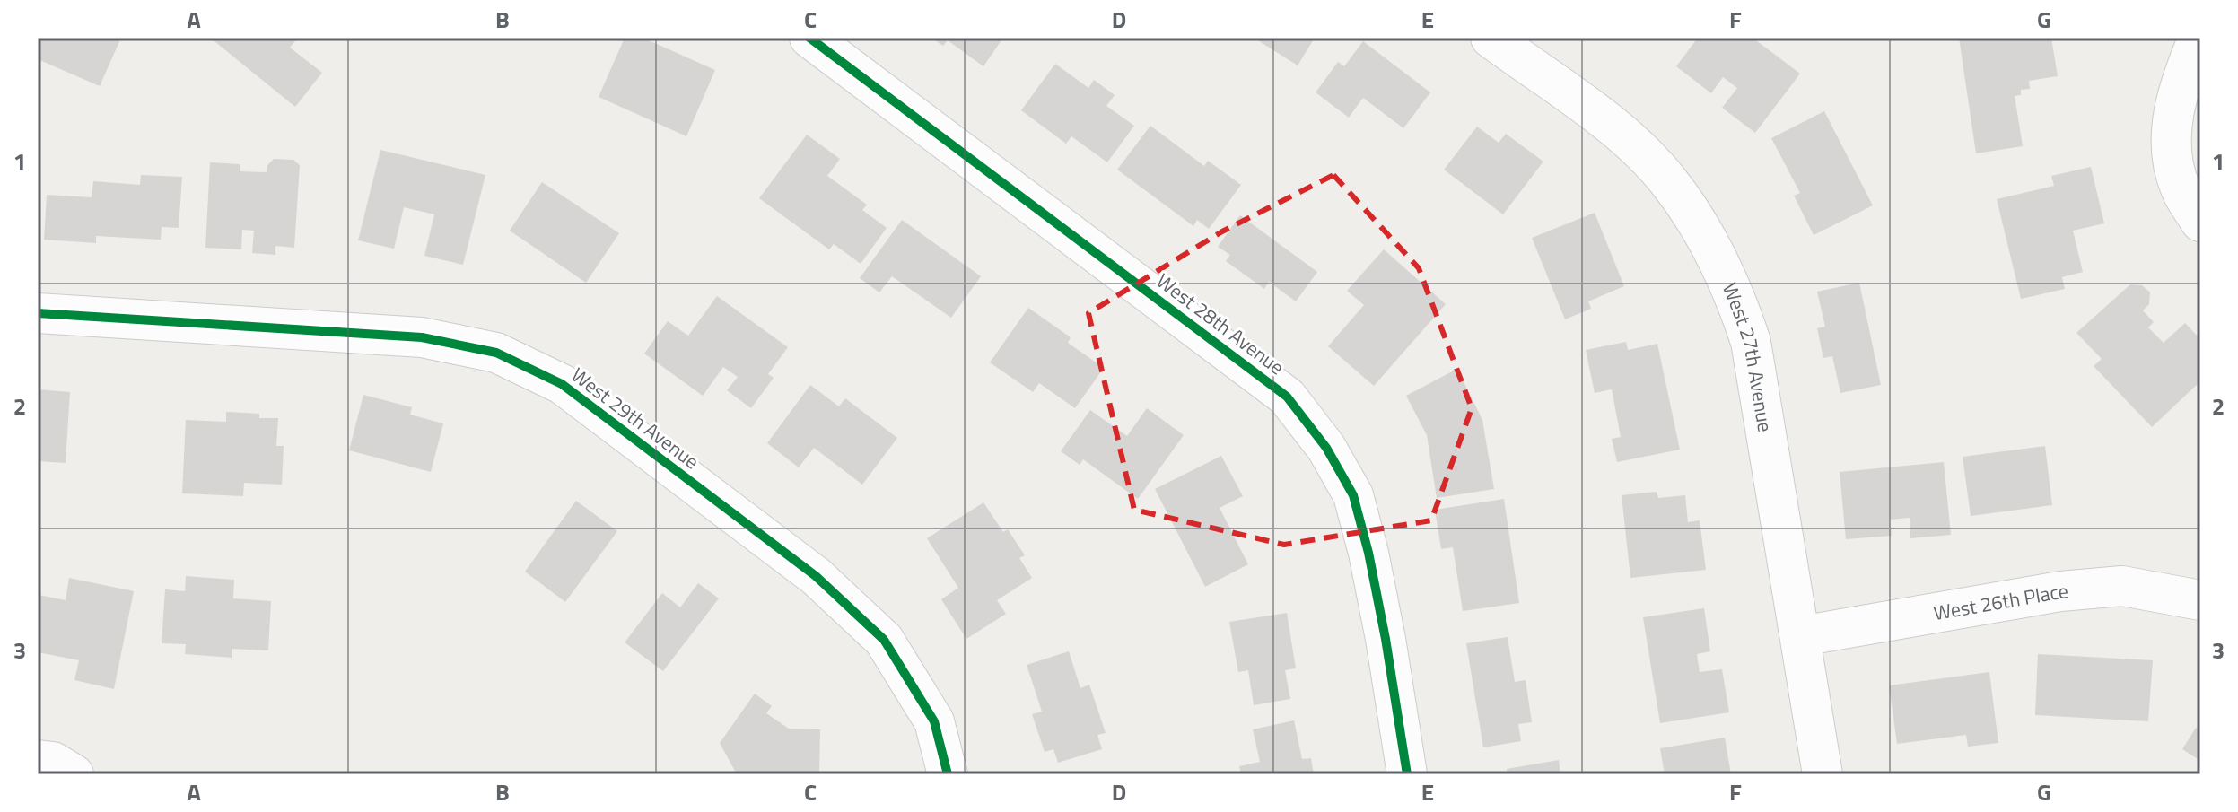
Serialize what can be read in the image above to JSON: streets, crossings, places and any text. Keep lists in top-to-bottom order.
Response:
{
  "streets": {
    "street": [
      "West 28th Avenue",
      "West 27th Avenue",
      "West 29th Avenue",
      "West 26th Place"
    ]
  },
  "crossings": [
    ["West 27th Avenue", "West 26th Place"]
  ],
  "grid": {
    "columns": [
      "A",
      "B",
      "C",
      "D",
      "E",
      "F",
      "G"
    ],
    "rows": ["1", "2", "3"]
  }
}
